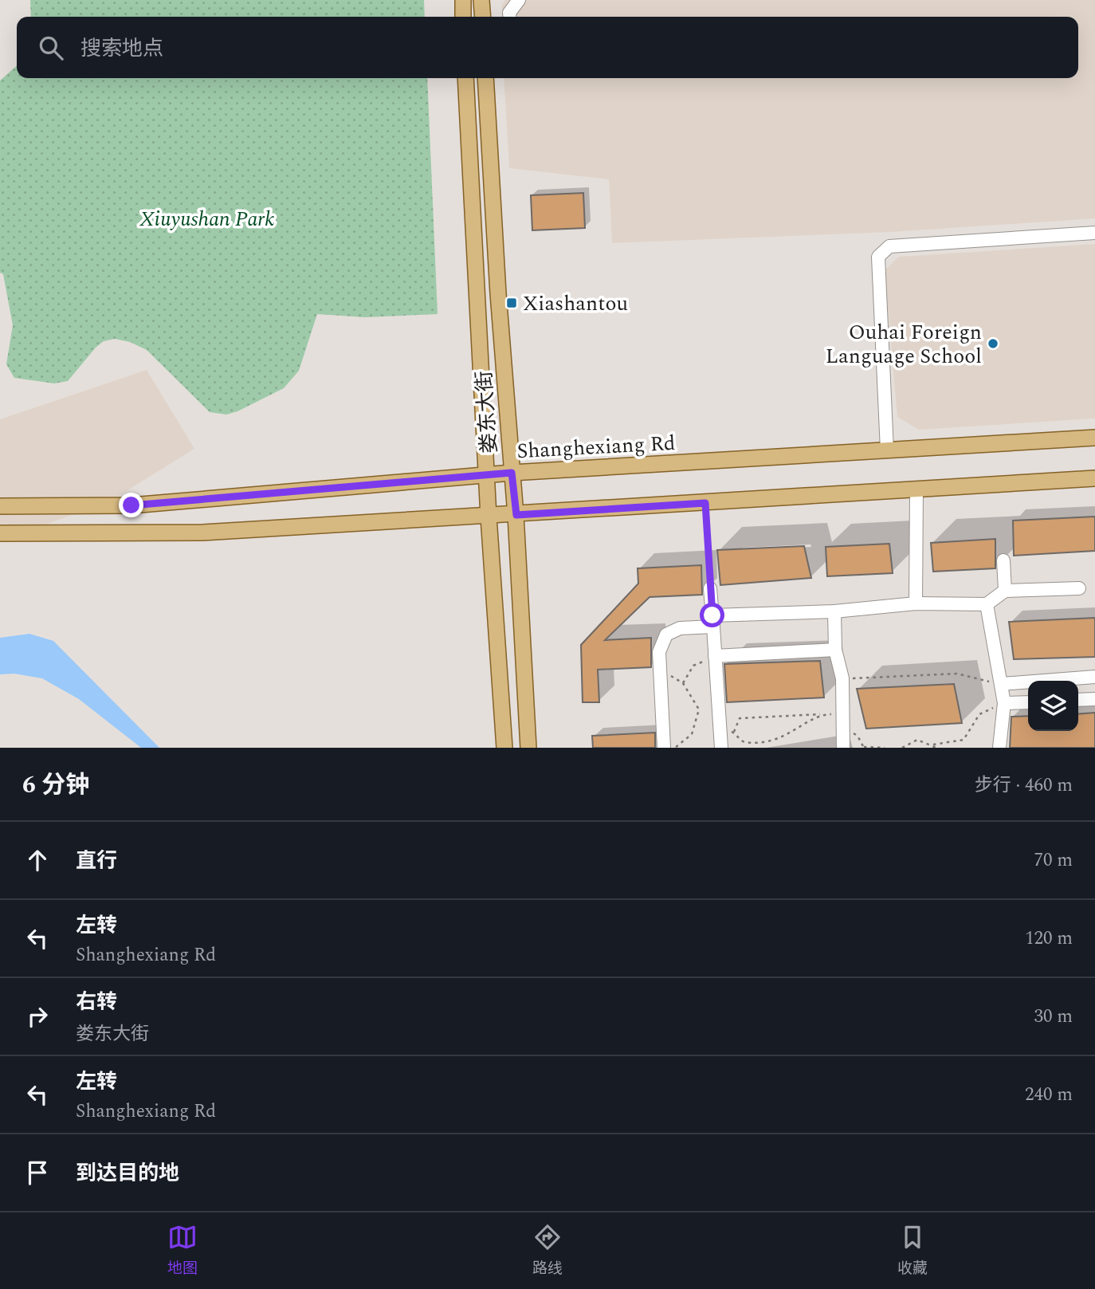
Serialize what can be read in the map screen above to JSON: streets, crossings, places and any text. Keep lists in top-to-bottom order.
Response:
{
  "streets": {
    "main road": ["娄东大街", "Shanghexiang Rd"]
  },
  "crossings": [
    ["娄东大街", "Shanghexiang Rd"]
  ],
  "parks": ["Xiuyushan Park"],
  "places": {
    "transit": ["Xiashantou"],
    "other": ["Ouhai Foreign Language School"]
  },
  "page": {
    "search": "搜索地点",
    "heading": ["6 分钟", "步行 · 460 m"],
    "list": [
      ["直行", "70 m"],
      ["左转", "Shanghexiang Rd", "120 m"],
      ["右转", "娄东大街", "30 m"],
      ["左转", "Shanghexiang Rd", "240 m"],
      "到达目的地"
    ],
    "nav": ["地图", "路线", "收藏"]
  }
}
